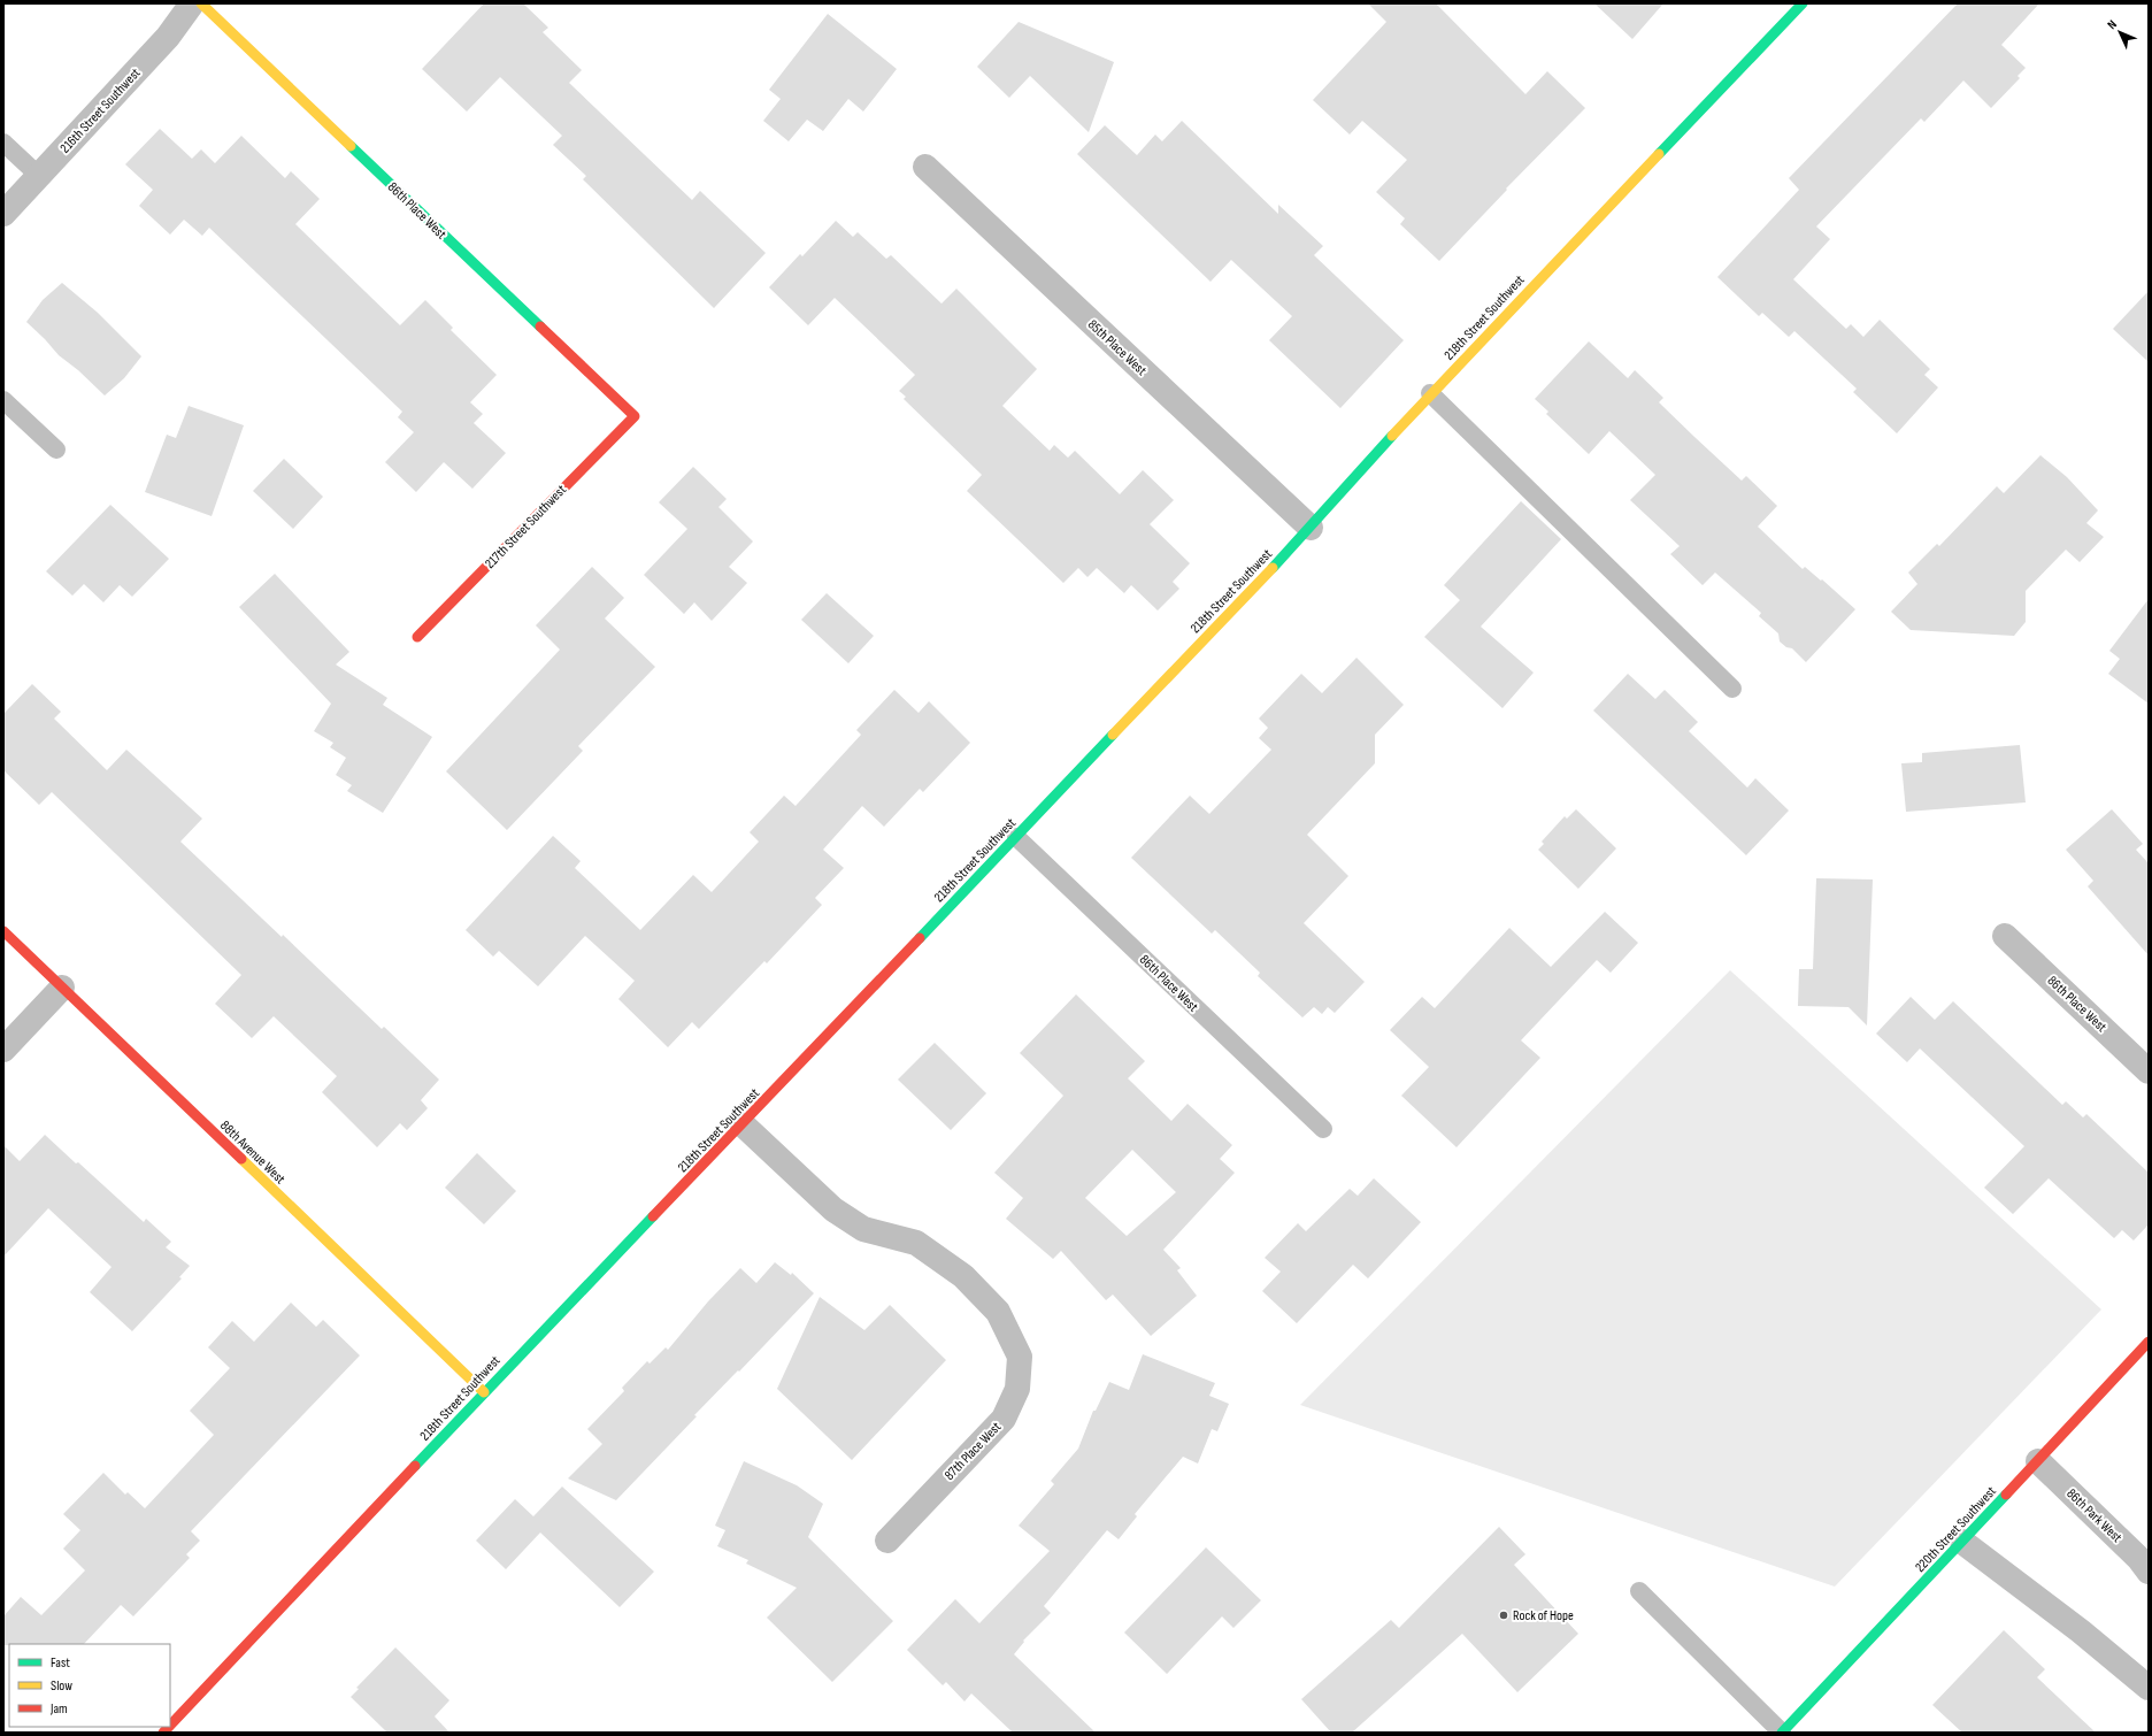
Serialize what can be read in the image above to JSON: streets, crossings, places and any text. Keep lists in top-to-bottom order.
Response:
{
  "streets": {
    "street": [
      "216th Street Southwest",
      "86th Place West",
      "218th Street Southwest",
      "85th Place West",
      "217th Street Southwest",
      "88th Avenue West",
      "87th Place West",
      "86th Park West",
      "220th Street Southwest"
    ]
  },
  "crossings": [
    ["86th Place West", "218th Street Southwest"],
    ["86th Place West", "217th Street Southwest"],
    ["218th Street Southwest", "85th Place West"],
    ["218th Street Southwest", "88th Avenue West"],
    ["218th Street Southwest", "87th Place West"],
    ["86th Park West", "220th Street Southwest"]
  ],
  "places": ["Rock of Hope"],
  "legend": ["Fast", "Slow", "Jam"],
  "north": "top left"
}
